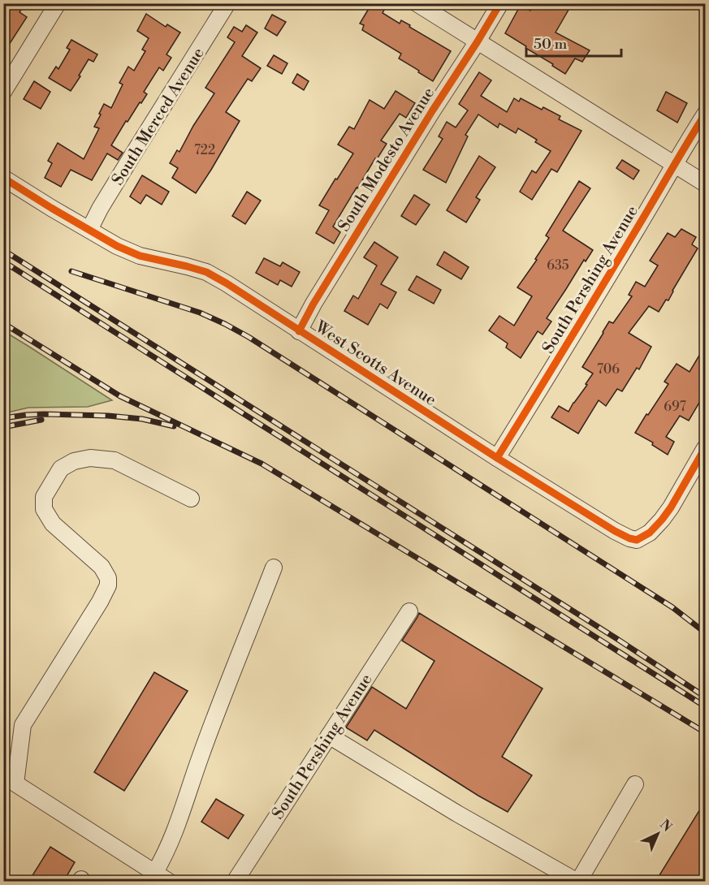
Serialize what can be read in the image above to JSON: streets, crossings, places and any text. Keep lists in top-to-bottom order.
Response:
{
  "streets": {
    "street": [
      "South Merced Avenue",
      "South Modesto Avenue",
      "South Pershing Avenue",
      "West Scotts Avenue"
    ]
  },
  "crossings": [
    ["South Merced Avenue", "West Scotts Avenue"],
    ["South Modesto Avenue", "West Scotts Avenue"],
    ["South Pershing Avenue", "West Scotts Avenue"]
  ],
  "house_numbers": [
    "722",
    "635",
    "706",
    "697"
  ],
  "scale_bar": "50 m",
  "north": "top right"
}
